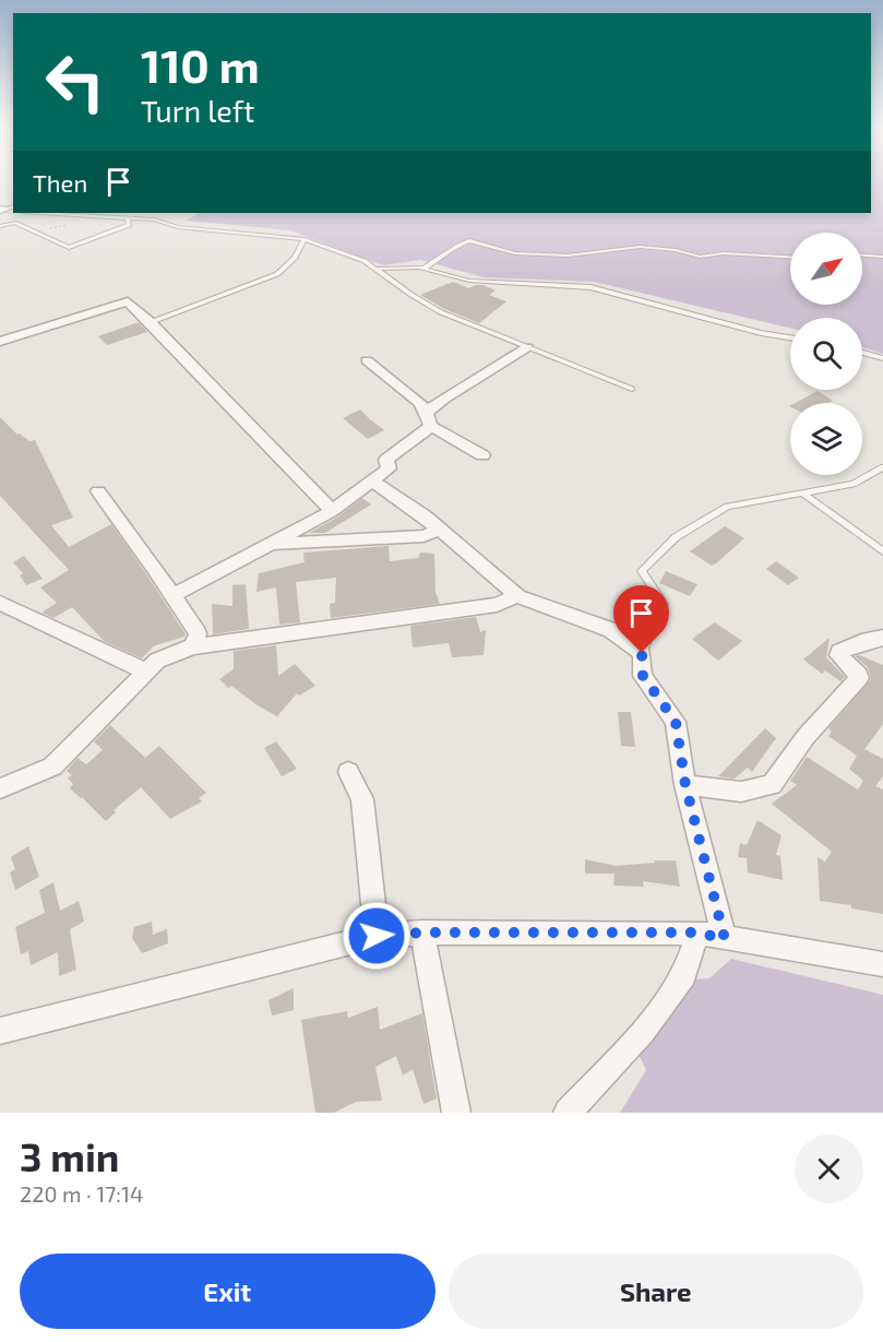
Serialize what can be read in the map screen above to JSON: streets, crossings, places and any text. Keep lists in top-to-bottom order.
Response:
{
  "north": "top right",
  "page": {
    "turn": ["110 m", "Turn left"],
    "then": "Then",
    "heading": ["3 min", "220 m · 17:14"],
    "buttons": ["Exit", "Share"]
  }
}
